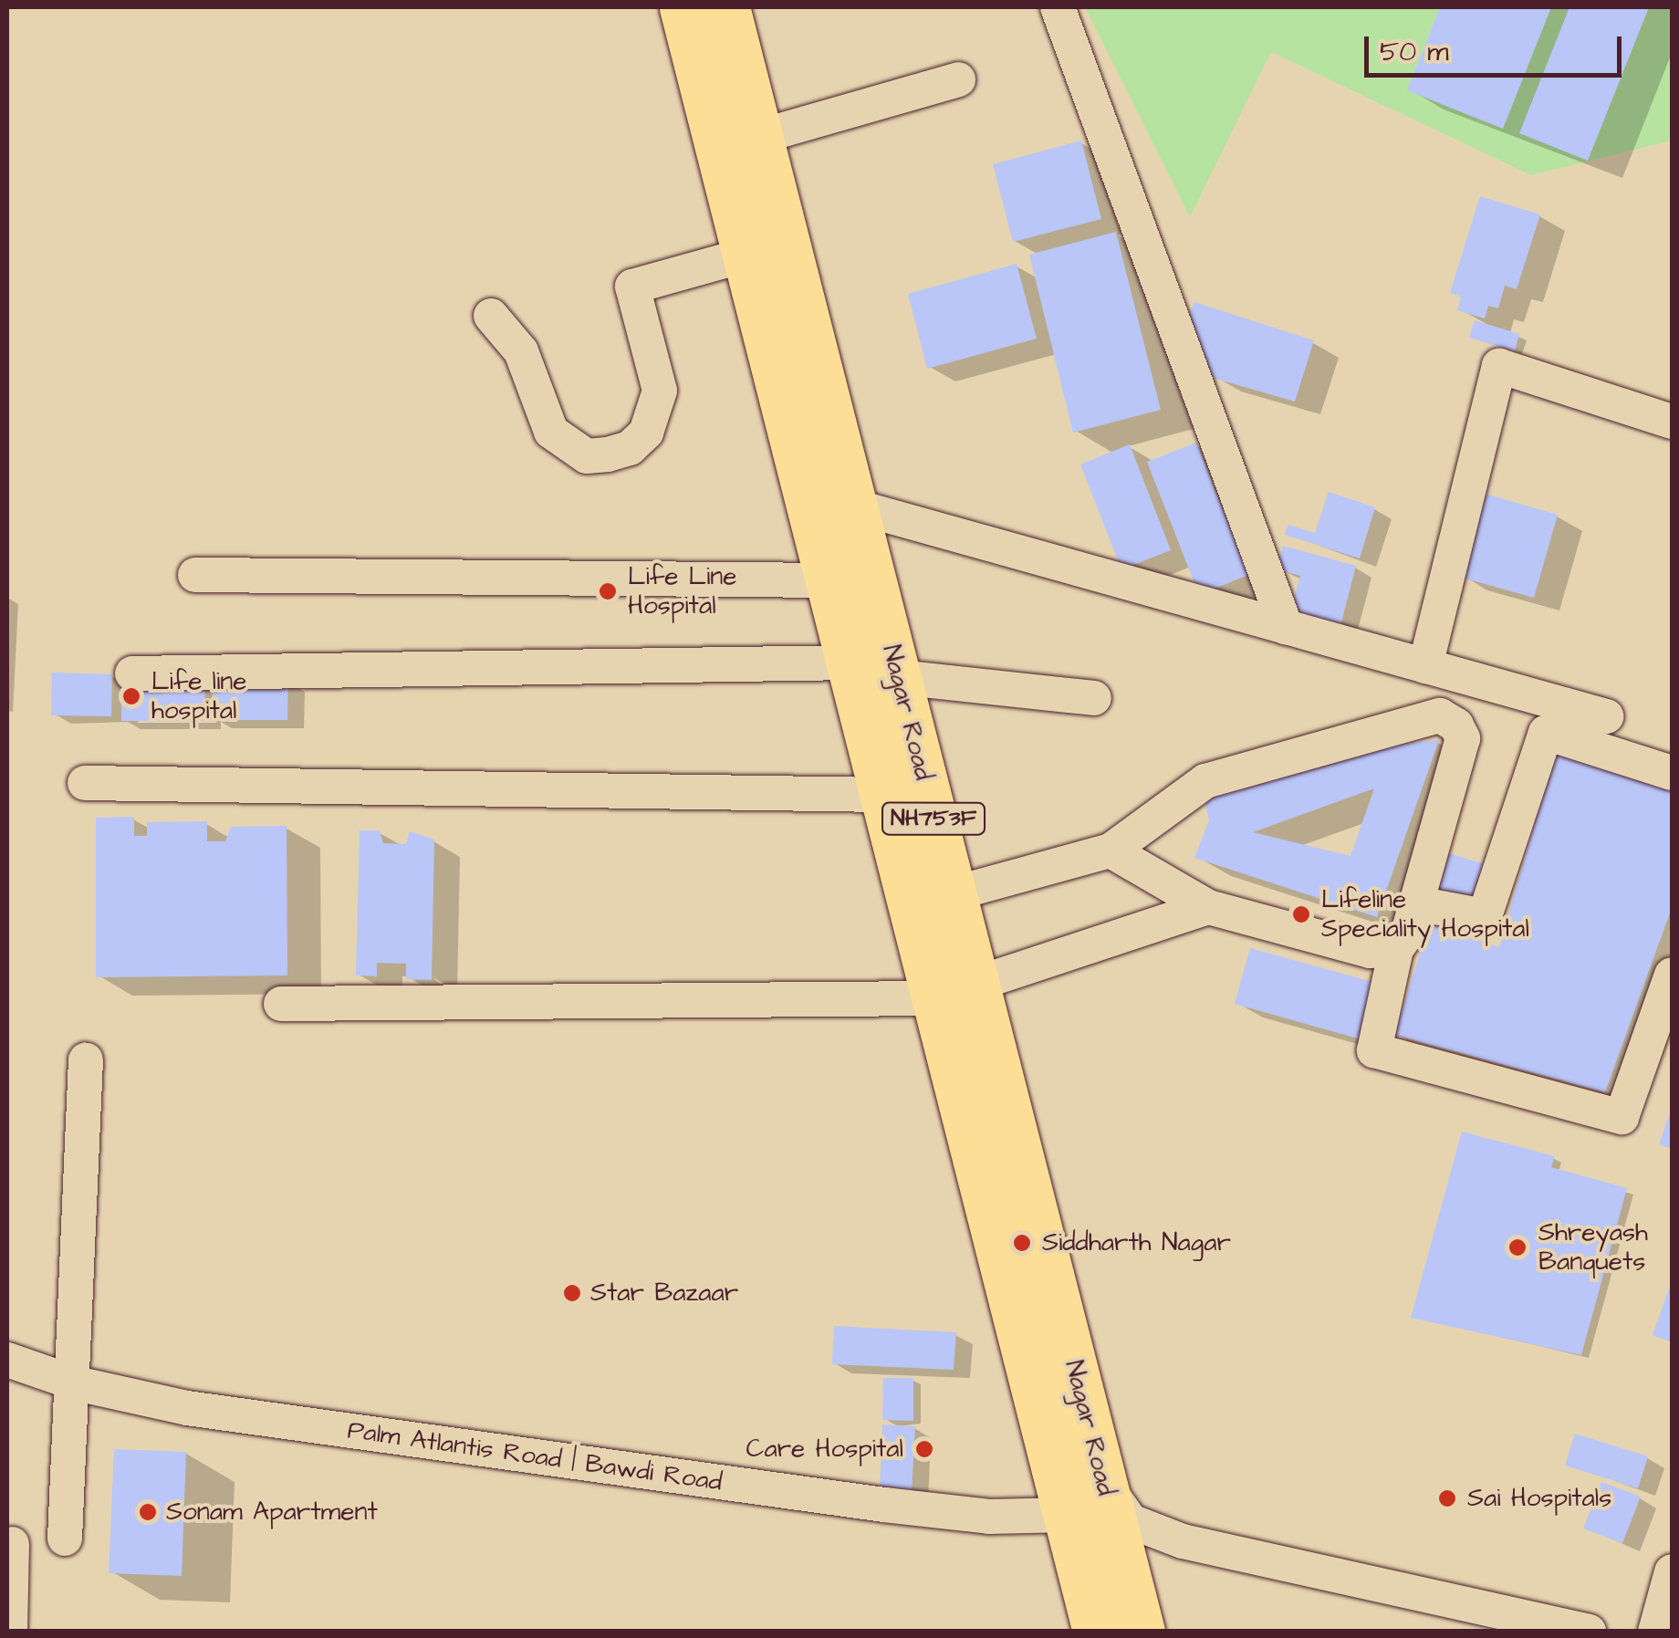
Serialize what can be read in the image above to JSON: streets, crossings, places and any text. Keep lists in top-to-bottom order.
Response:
{
  "streets": {
    "highway": ["Nagar Road", "NH753F"],
    "street": ["Palm Atlantis Road | Bawdi Road"]
  },
  "crossings": [
    ["Nagar Road", "Palm Atlantis Road | Bawdi Road"]
  ],
  "places": [
    "Life Line Hospital",
    "Life line hospital",
    "Lifeline Speciality Hospital",
    "Siddharth Nagar",
    "Shreyash Banquets",
    "Star Bazaar",
    "Care Hospital",
    "Sai Hospitals",
    "Sonam Apartment"
  ],
  "scale_bar": "50 m"
}
